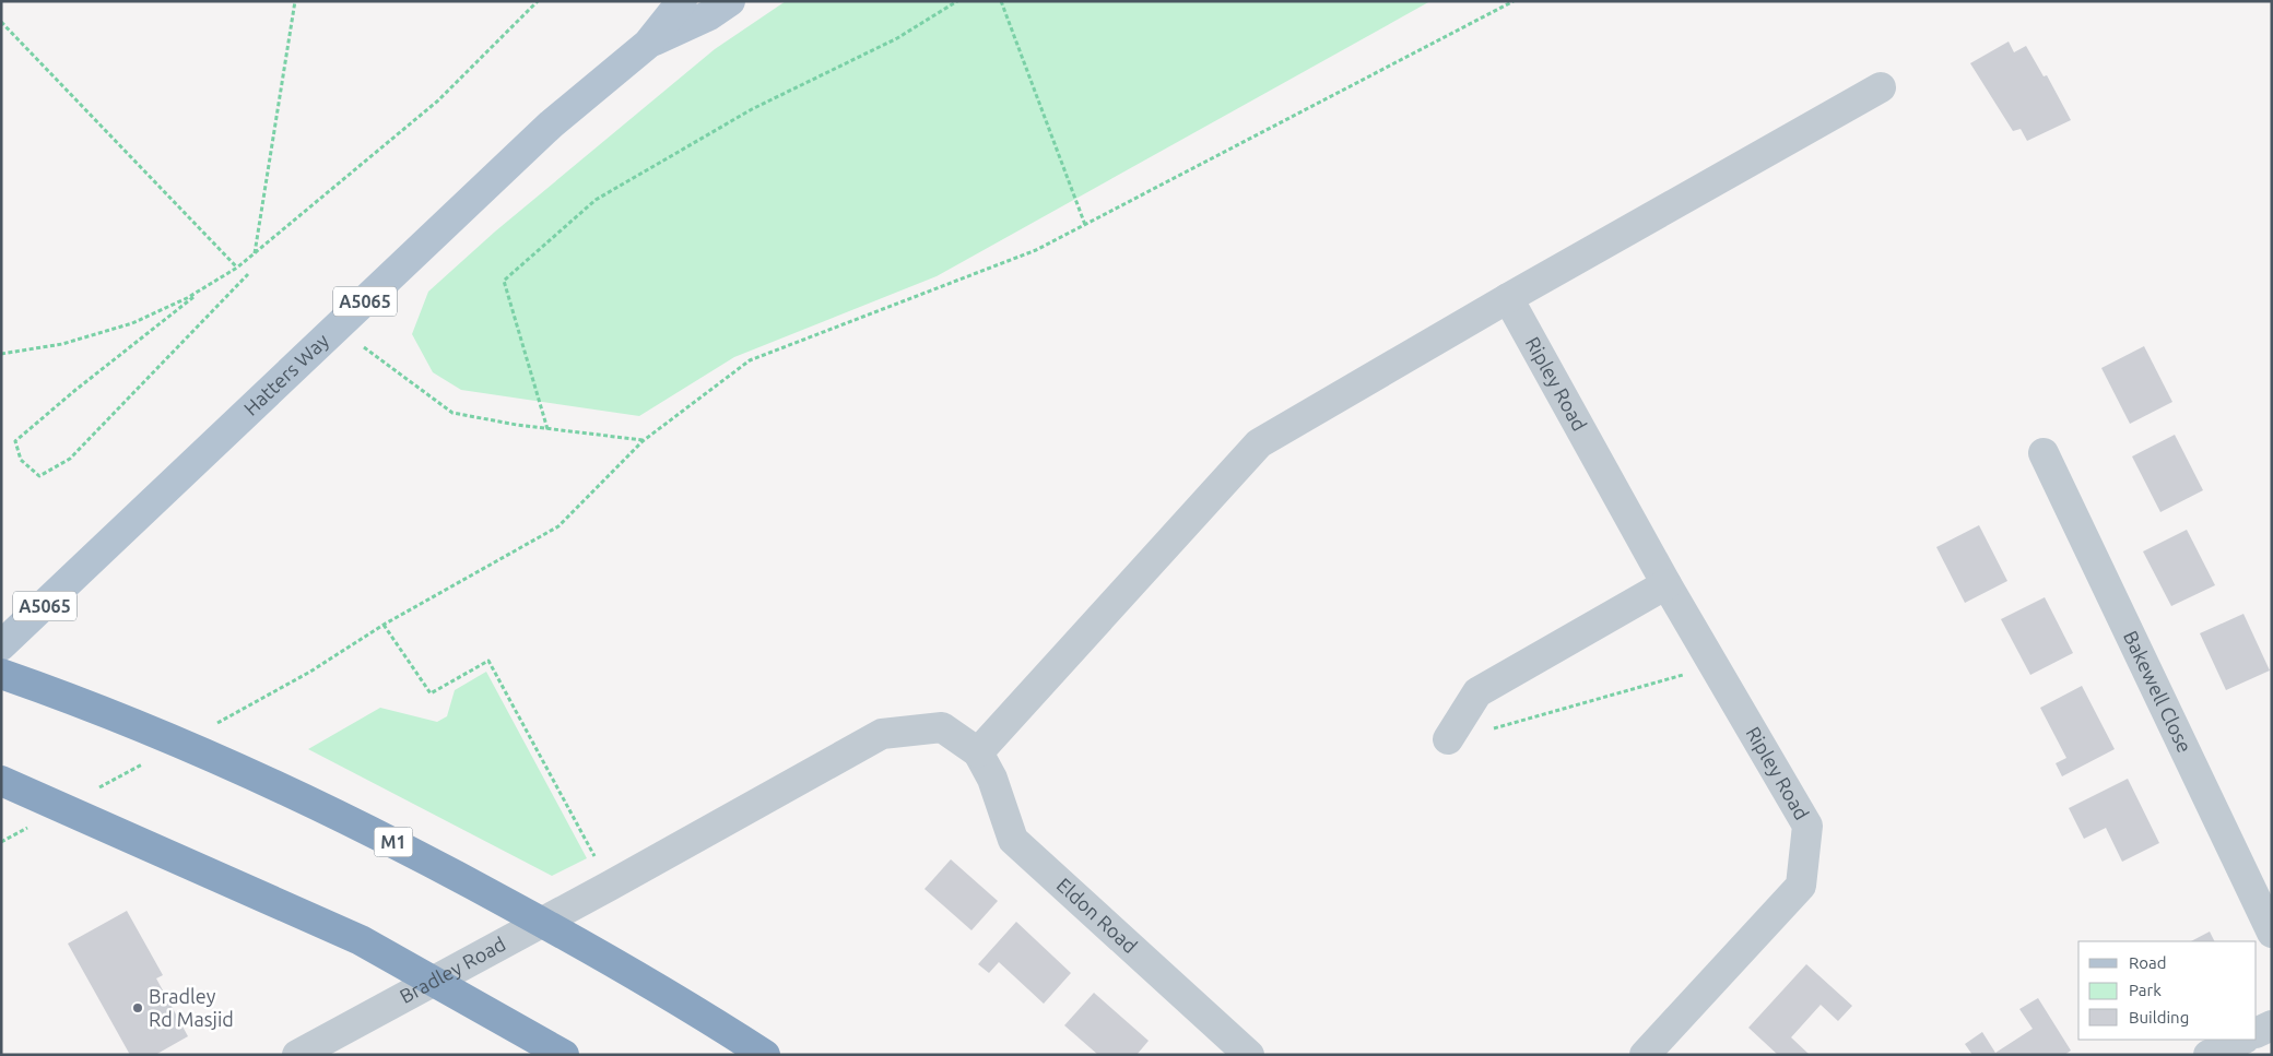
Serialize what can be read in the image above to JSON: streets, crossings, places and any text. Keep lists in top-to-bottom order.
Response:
{
  "streets": {
    "highway": ["M1"],
    "main road": ["A5065", "Hatters Way"],
    "street": [
      "Ripley Road",
      "Bakewell Close",
      "Eldon Road",
      "Bradley Road"
    ]
  },
  "crossings": [
    ["Eldon Road", "Bradley Road"]
  ],
  "places": ["Bradley Rd Masjid"],
  "legend": ["Road", "Park", "Building"]
}
